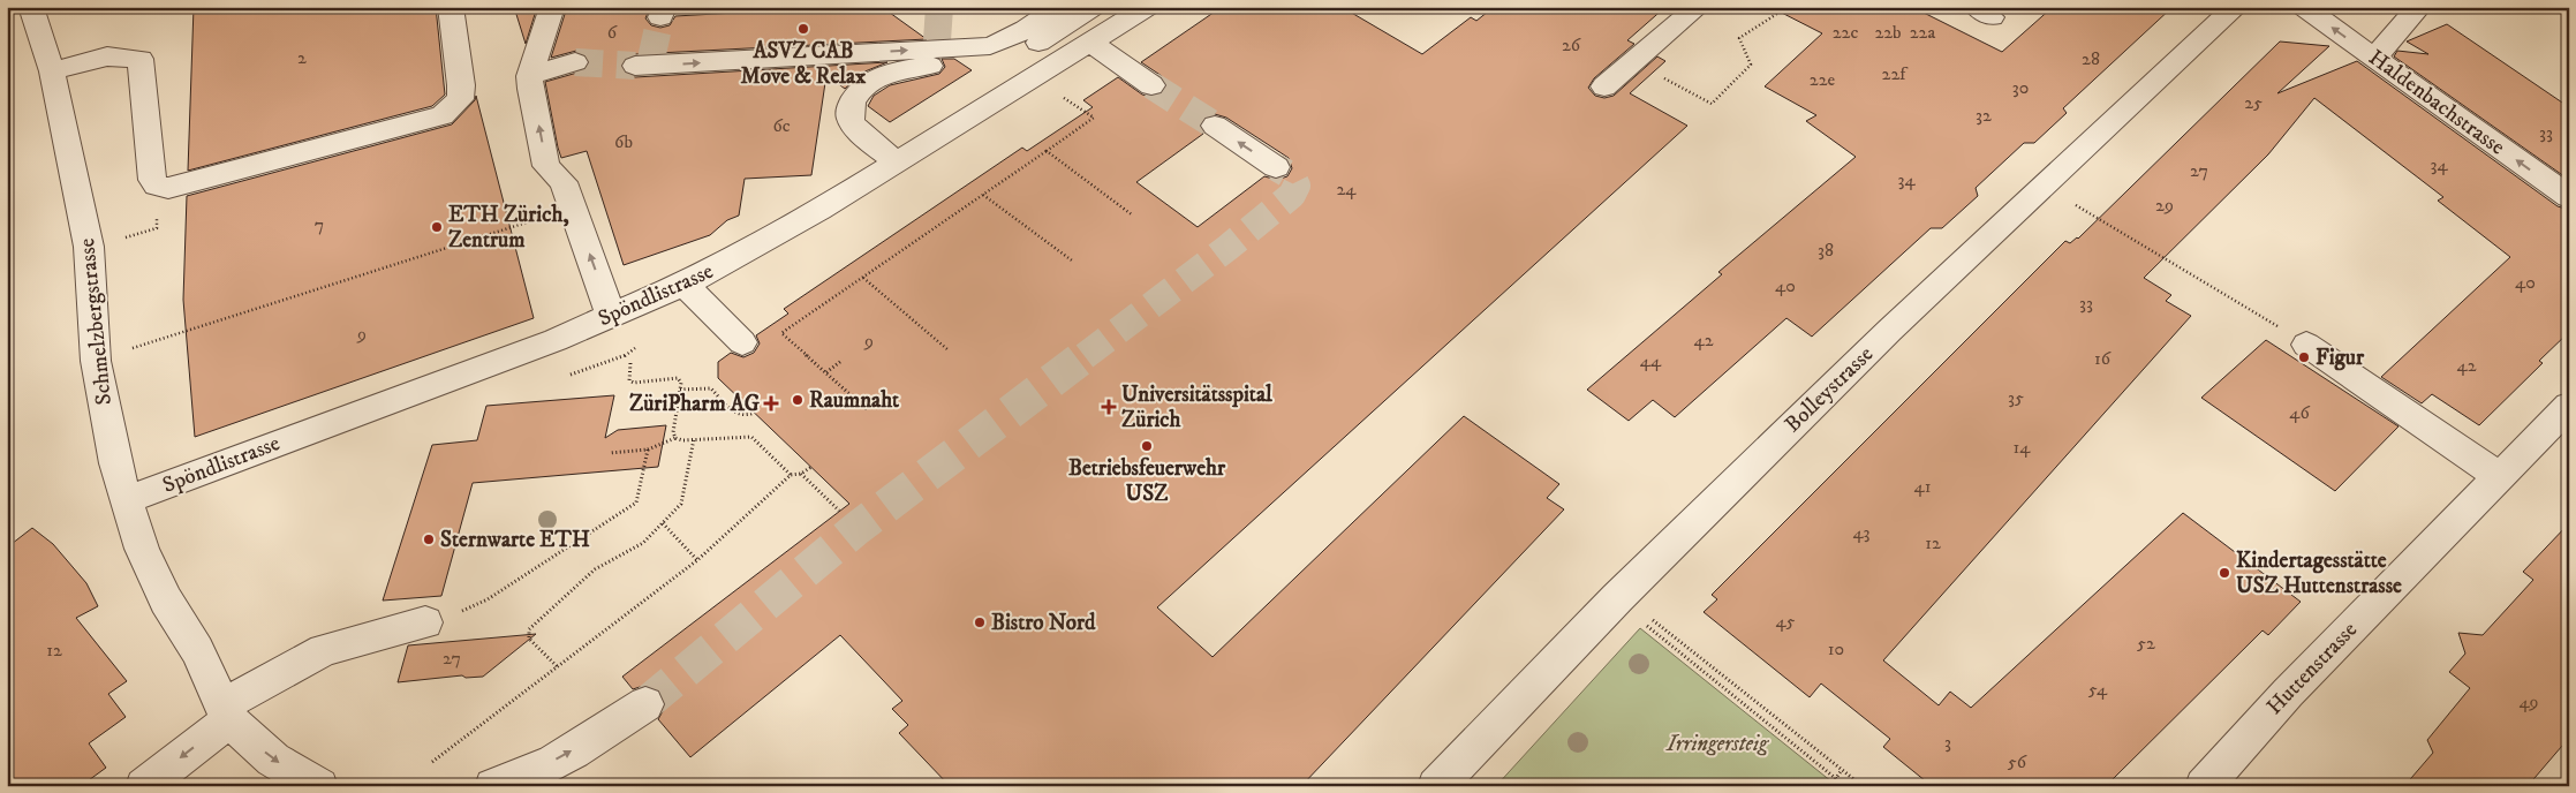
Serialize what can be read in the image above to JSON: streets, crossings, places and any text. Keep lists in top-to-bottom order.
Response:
{
  "streets": {
    "street": [
      "Haldenbachstrasse",
      "Spöndlistrasse",
      "Schmelzbergstrasse",
      "Bolleystrasse",
      "Huttenstrasse"
    ]
  },
  "crossings": [
    ["Spöndlistrasse", "Schmelzbergstrasse"]
  ],
  "parks": ["Irringersteig"],
  "places": {
    "other": [
      "ASVZ CAB Move & Relax",
      "ETH Zürich, Zentrum",
      "Figur",
      "Raumnaht",
      "Betriebsfeuerwehr USZ",
      "Sternwarte ETH",
      "Kindertagesstätte USZ Huttenstrasse",
      "Bistro Nord"
    ],
    "health": ["ZüriPharm AG", "Universitätsspital Zürich"]
  },
  "house_numbers": [
    "6",
    "22c",
    "22b",
    "22a",
    "26",
    "2",
    "28",
    "22f",
    "22e",
    "30",
    "25",
    "32",
    "6c",
    "33",
    "6b",
    "34",
    "27",
    "34",
    "24",
    "29",
    "7",
    "38",
    "40",
    "40",
    "33",
    "9",
    "42",
    "9",
    "16",
    "44",
    "42",
    "35",
    "46",
    "14",
    "41",
    "43",
    "12",
    "45",
    "52",
    "10",
    "12",
    "27",
    "54",
    "49",
    "3",
    "56"
  ]
}
